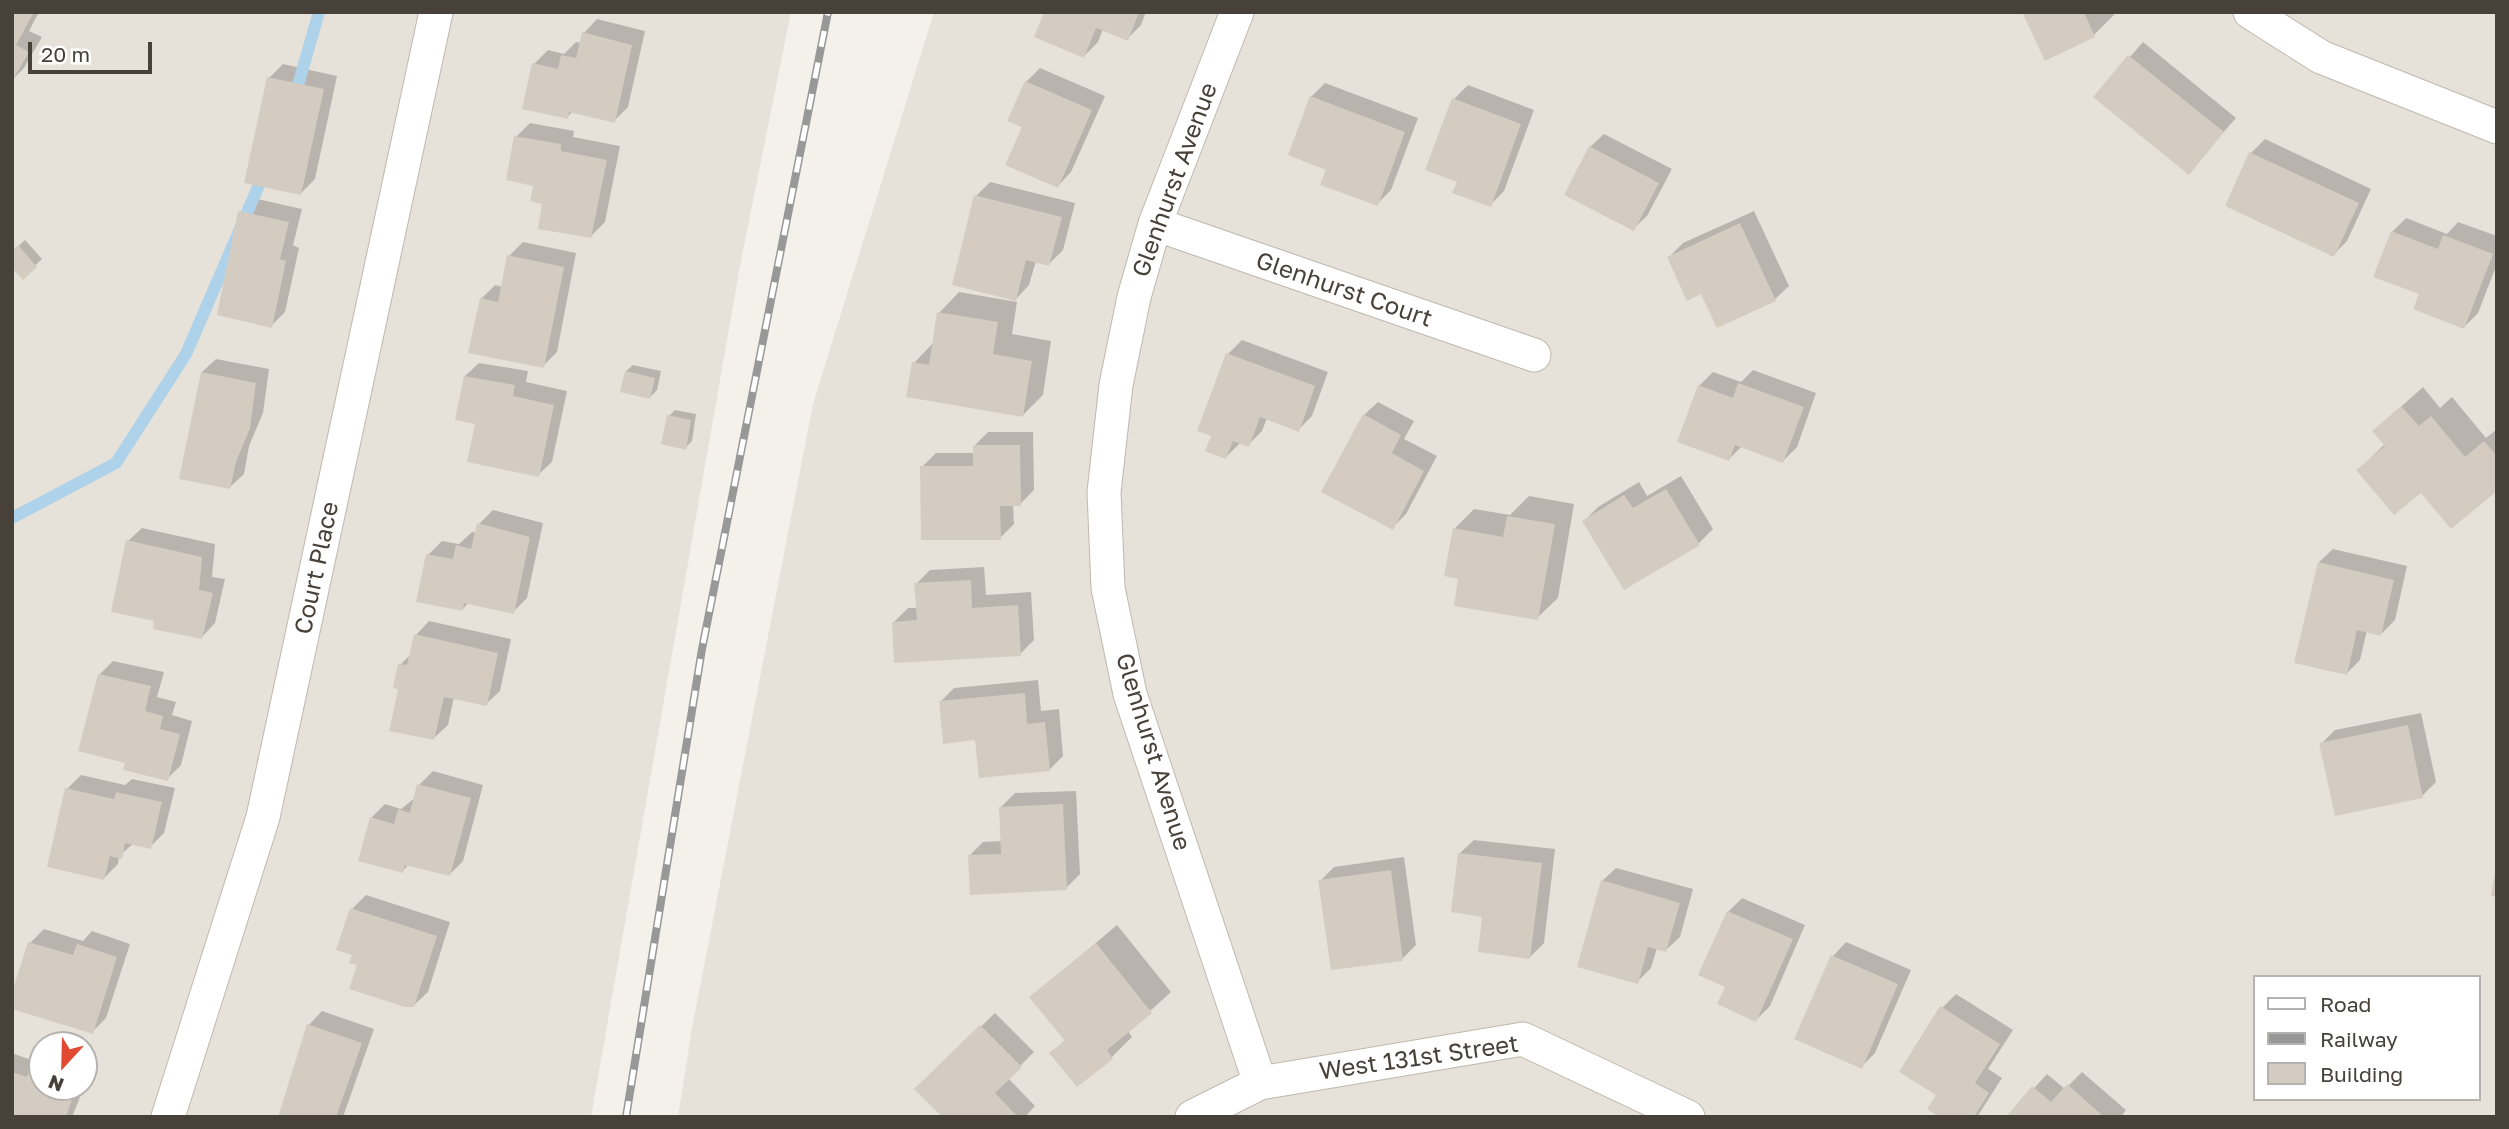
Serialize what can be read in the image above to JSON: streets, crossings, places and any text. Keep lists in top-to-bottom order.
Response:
{
  "streets": {
    "street": [
      "Glenhurst Avenue",
      "Glenhurst Court",
      "Court Place",
      "West 131st Street"
    ]
  },
  "crossings": [
    ["Glenhurst Avenue", "Glenhurst Court"],
    ["Glenhurst Avenue", "West 131st Street"]
  ],
  "legend": ["Road", "Railway", "Building"],
  "scale_bar": "20 m",
  "north": "bottom"
}
